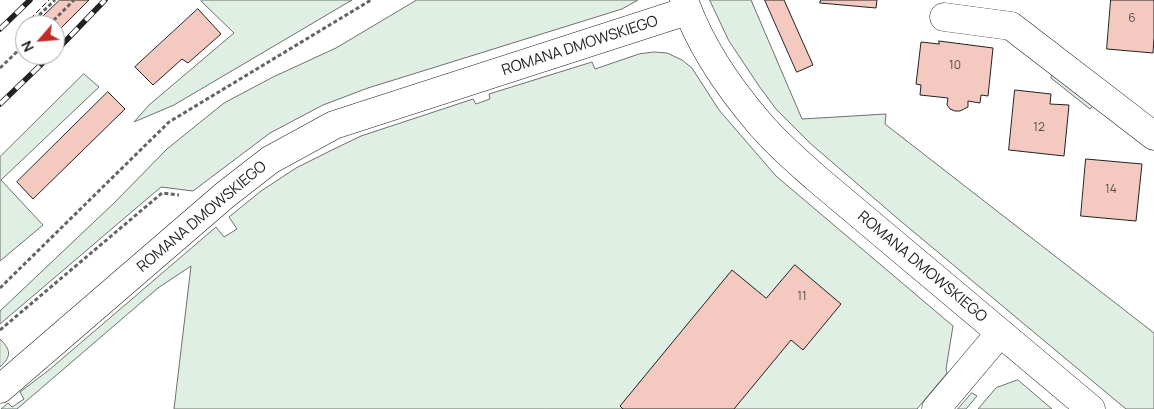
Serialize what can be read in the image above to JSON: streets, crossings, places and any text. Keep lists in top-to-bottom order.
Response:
{
  "streets": {
    "street": ["ROMANA DMOWSKIEGO"]
  },
  "house_numbers": [
    "6",
    "10",
    "12",
    "14",
    "11"
  ],
  "north": "bottom left"
}
